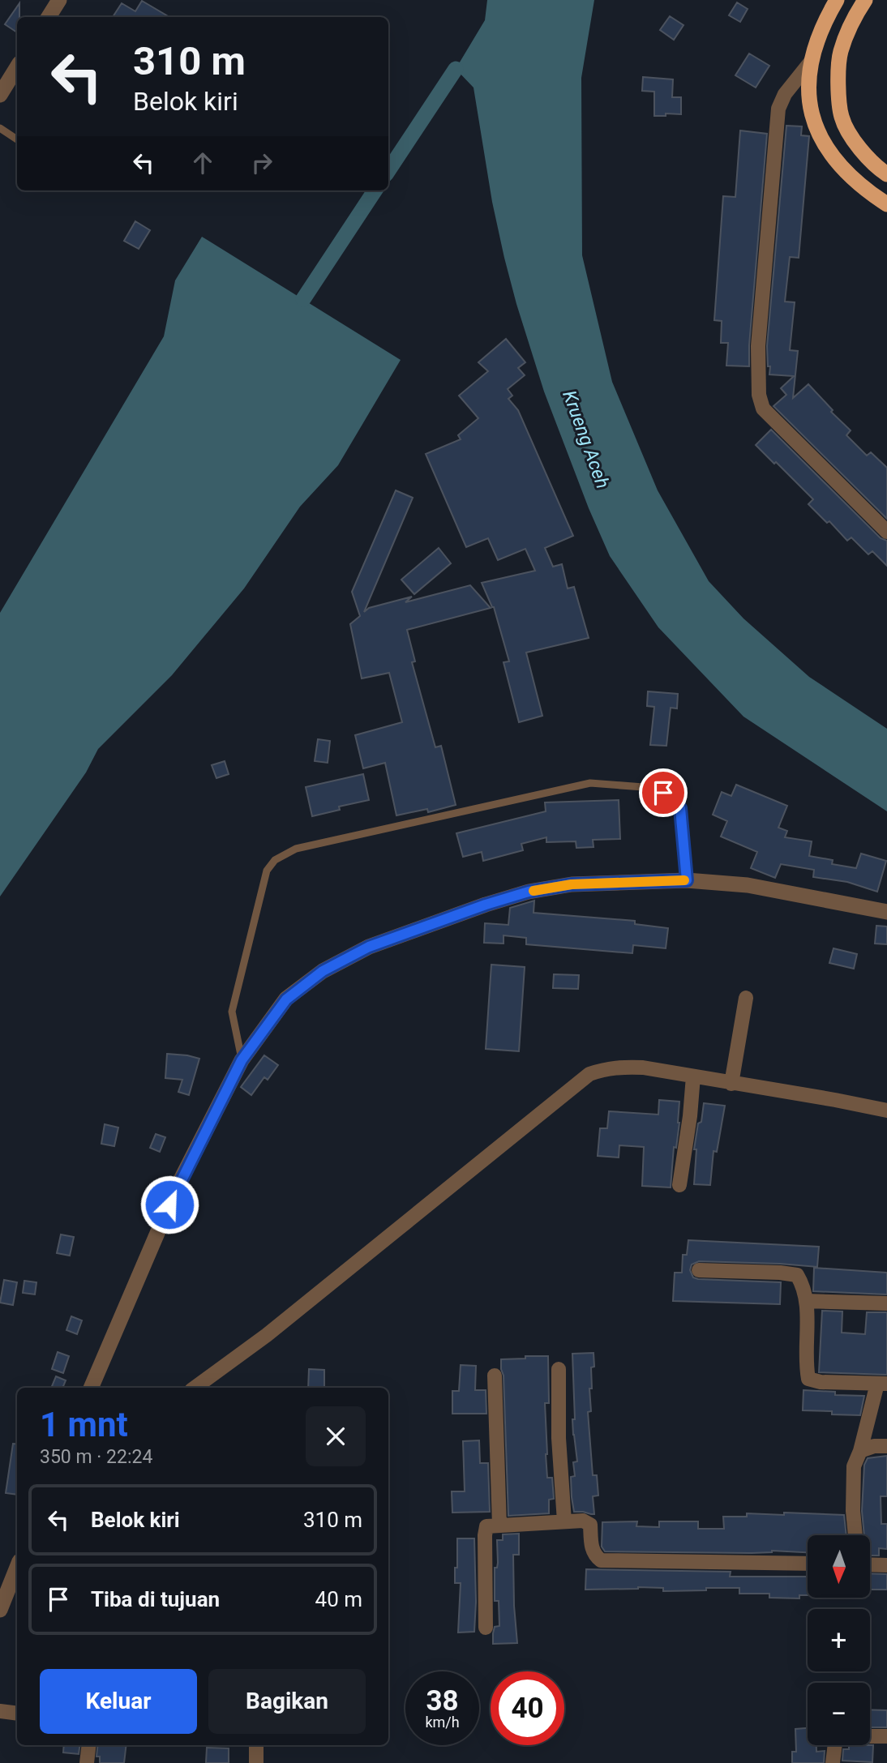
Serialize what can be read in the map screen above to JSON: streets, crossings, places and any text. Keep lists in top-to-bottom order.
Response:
{
  "water": ["Krueng Aceh"],
  "north": "bottom",
  "page": {
    "turn": ["310 m", "Belok kiri"],
    "heading": ["1 mnt", "350 m · 22:24"],
    "list": [
      {
        "name": "Belok kiri",
        "value": "310 m"
      },
      {
        "name": "Tiba di tujuan",
        "value": "40 m"
      }
    ],
    "map_buttons": ["+", "−"],
    "buttons": ["Keluar", "Bagikan"],
    "speed": "38 km/h",
    "limit": "40"
  }
}
